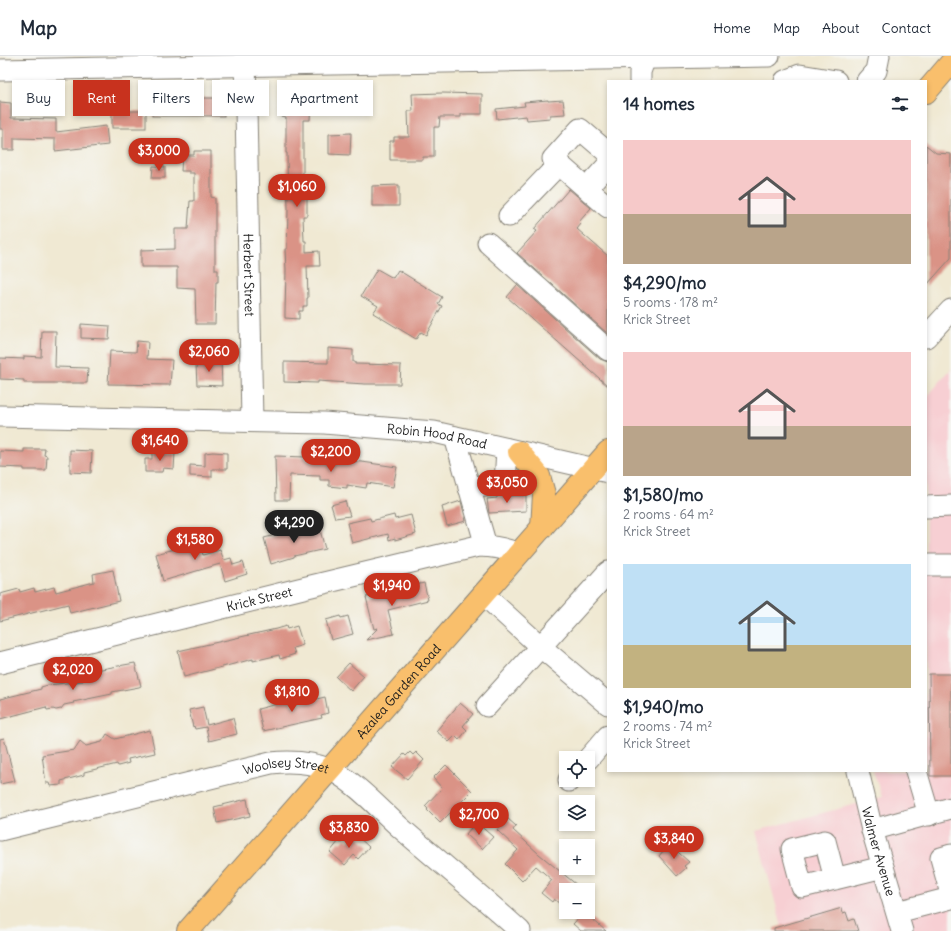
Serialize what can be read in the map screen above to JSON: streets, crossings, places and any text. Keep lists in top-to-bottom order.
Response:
{
  "streets": {
    "main road": ["Azalea Garden Road"],
    "street": [
      "Herbert Street",
      "Robin Hood Road",
      "Krick Street",
      "Woolsey Street",
      "Walmer Avenue"
    ]
  },
  "crossings": [
    ["Herbert Street", "Robin Hood Road"],
    ["Robin Hood Road", "Azalea Garden Road"],
    ["Krick Street", "Azalea Garden Road"],
    ["Azalea Garden Road", "Woolsey Street"]
  ],
  "page": {
    "header": "Map",
    "nav": [
      "Home",
      "Map",
      "About",
      "Contact"
    ],
    "chip": [
      "Buy",
      "Rent",
      "Filters",
      "New",
      "Apartment"
    ],
    "heading": "14 homes",
    "list": [
      {
        "name": "$4,290/mo",
        "note": "5 rooms · 178 m² · Krick Street"
      },
      {
        "name": "$1,580/mo",
        "note": "2 rooms · 64 m² · Krick Street"
      },
      {
        "name": "$1,940/mo",
        "note": "2 rooms · 74 m² · Krick Street"
      }
    ],
    "price": [
      "$3,000",
      "$1,060",
      "$2,060",
      "$1,640",
      "$2,200",
      "$3,050",
      "$4,290",
      "$1,580",
      "$1,940",
      "$2,020",
      "$1,810",
      "$2,700",
      "$3,830",
      "$3,840"
    ],
    "map_buttons": ["+", "−"]
  }
}
